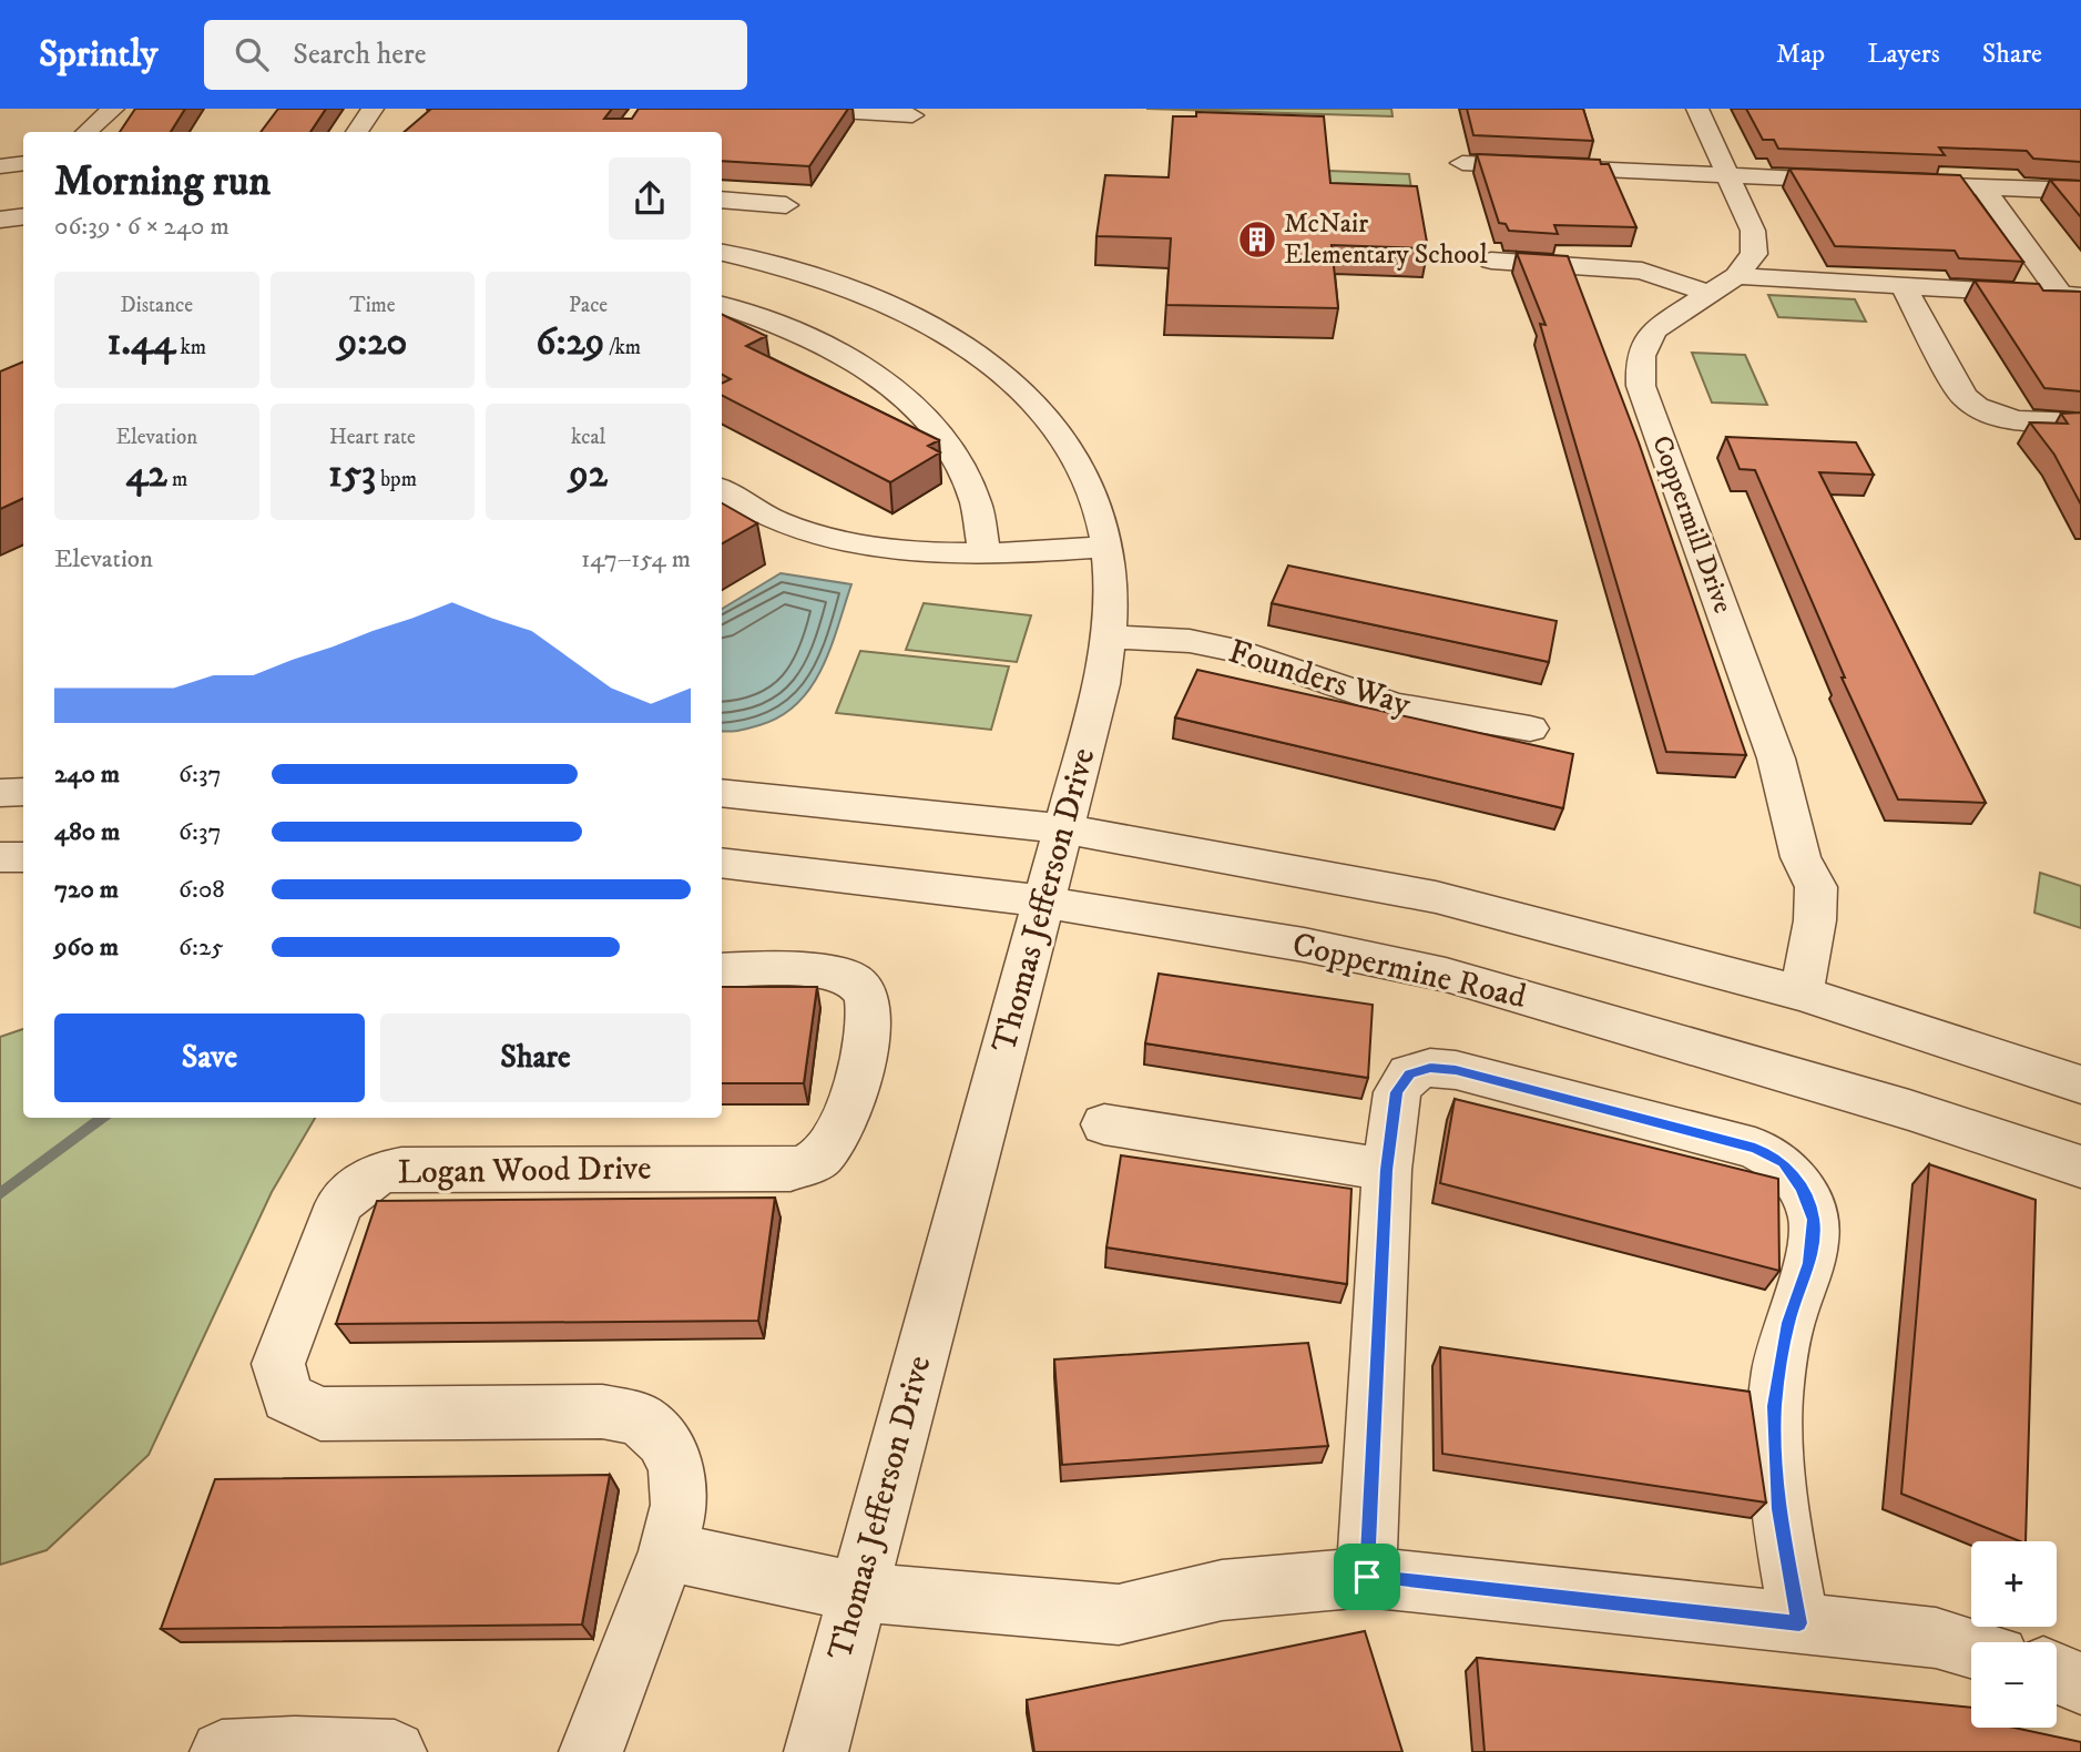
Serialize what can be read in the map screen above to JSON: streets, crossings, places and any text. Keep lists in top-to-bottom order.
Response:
{
  "streets": {
    "street": [
      "Coppermill Drive",
      "Founders Way",
      "Thomas Jefferson Drive",
      "Coppermine Road",
      "Logan Wood Drive"
    ]
  },
  "crossings": [
    ["Founders Way", "Thomas Jefferson Drive"],
    ["Thomas Jefferson Drive", "Coppermine Road"]
  ],
  "places": {
    "building": ["McNair Elementary School"]
  },
  "page": {
    "header": "Sprintly",
    "search": "Search here",
    "nav": ["Map", "Layers", "Share"],
    "heading": ["Morning run", "06:39 · 6 × 240 m"],
    "stats": [
      ["Distance", "1.44 km"],
      ["Time", "9:20"],
      ["Pace", "6:29 /km"],
      ["Elevation", "42 m"],
      ["Heart rate", "153 bpm"],
      ["kcal", "92"]
    ],
    "chart": ["Elevation", "147–154 m"],
    "list": [
      {
        "name": "240 m",
        "note": "6:37"
      },
      {
        "name": "480 m",
        "note": "6:37"
      },
      {
        "name": "720 m",
        "note": "6:08"
      },
      {
        "name": "960 m",
        "note": "6:25"
      }
    ],
    "buttons": ["Save", "Share"],
    "map_buttons": ["+", "−"]
  }
}
